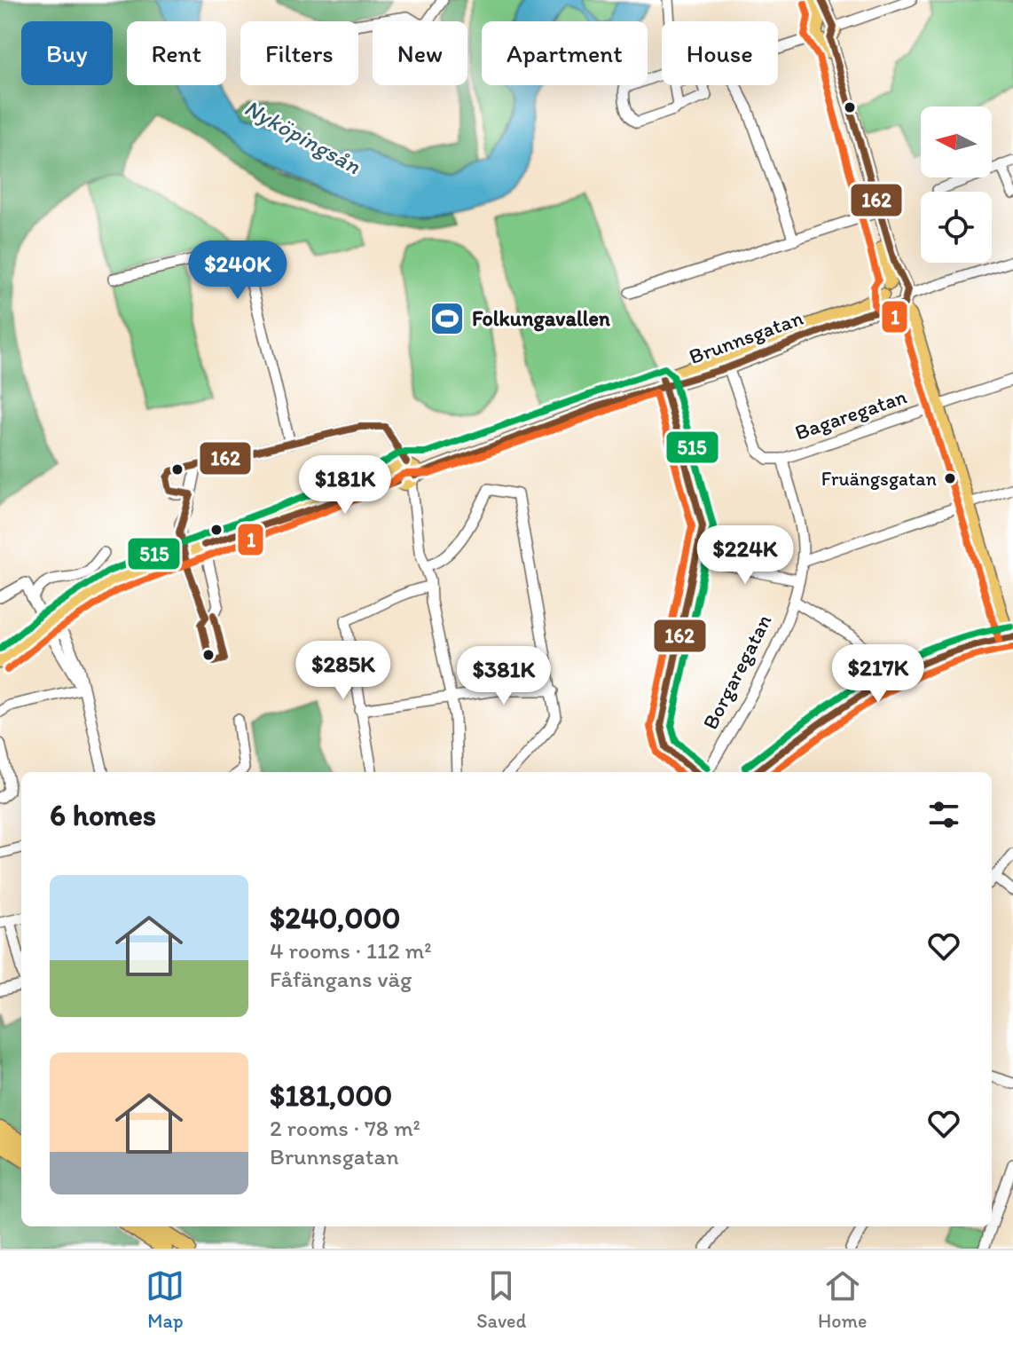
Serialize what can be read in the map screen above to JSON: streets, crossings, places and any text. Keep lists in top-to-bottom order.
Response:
{
  "streets": {
    "main road": ["Brunnsgatan"],
    "street": ["Bagaregatan", "Borgaregatan"]
  },
  "crossings": [
    ["Bagaregatan", "Borgaregatan"]
  ],
  "water": ["Nyköpingsån"],
  "places": {
    "sports": ["Folkungavallen"],
    "other": ["Fruängsgatan"]
  },
  "lines": ["transit line 162", "transit line 1", "transit line 515"],
  "north": "left",
  "page": {
    "chip": [
      "Buy",
      "Rent",
      "Filters",
      "New",
      "Apartment",
      "House"
    ],
    "price": [
      "$240K",
      "$181K",
      "$224K",
      "$285K",
      "$217K",
      "$381K"
    ],
    "heading": "6 homes",
    "list": [
      {
        "name": "$240,000",
        "note": "4 rooms · 112 m² · Fåfängans väg"
      },
      {
        "name": "$181,000",
        "note": "2 rooms · 78 m² · Brunnsgatan"
      }
    ],
    "tabs": ["Map", "Saved", "Home"]
  }
}
